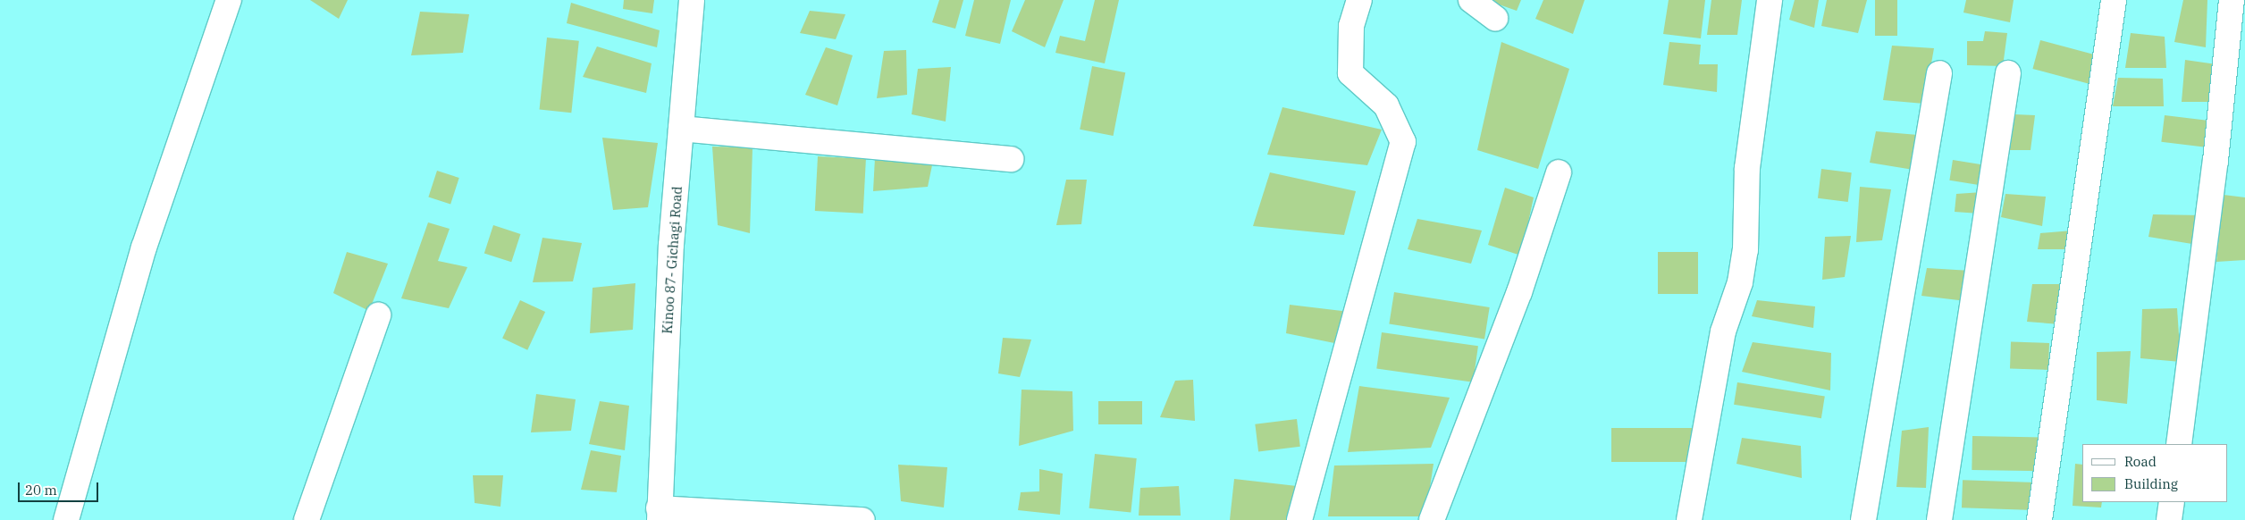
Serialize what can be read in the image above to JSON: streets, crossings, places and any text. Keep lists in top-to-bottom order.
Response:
{
  "streets": {
    "street": ["Kinoo 87- Gichagi Road"]
  },
  "legend": ["Road", "Building"],
  "scale_bar": "20 m"
}
